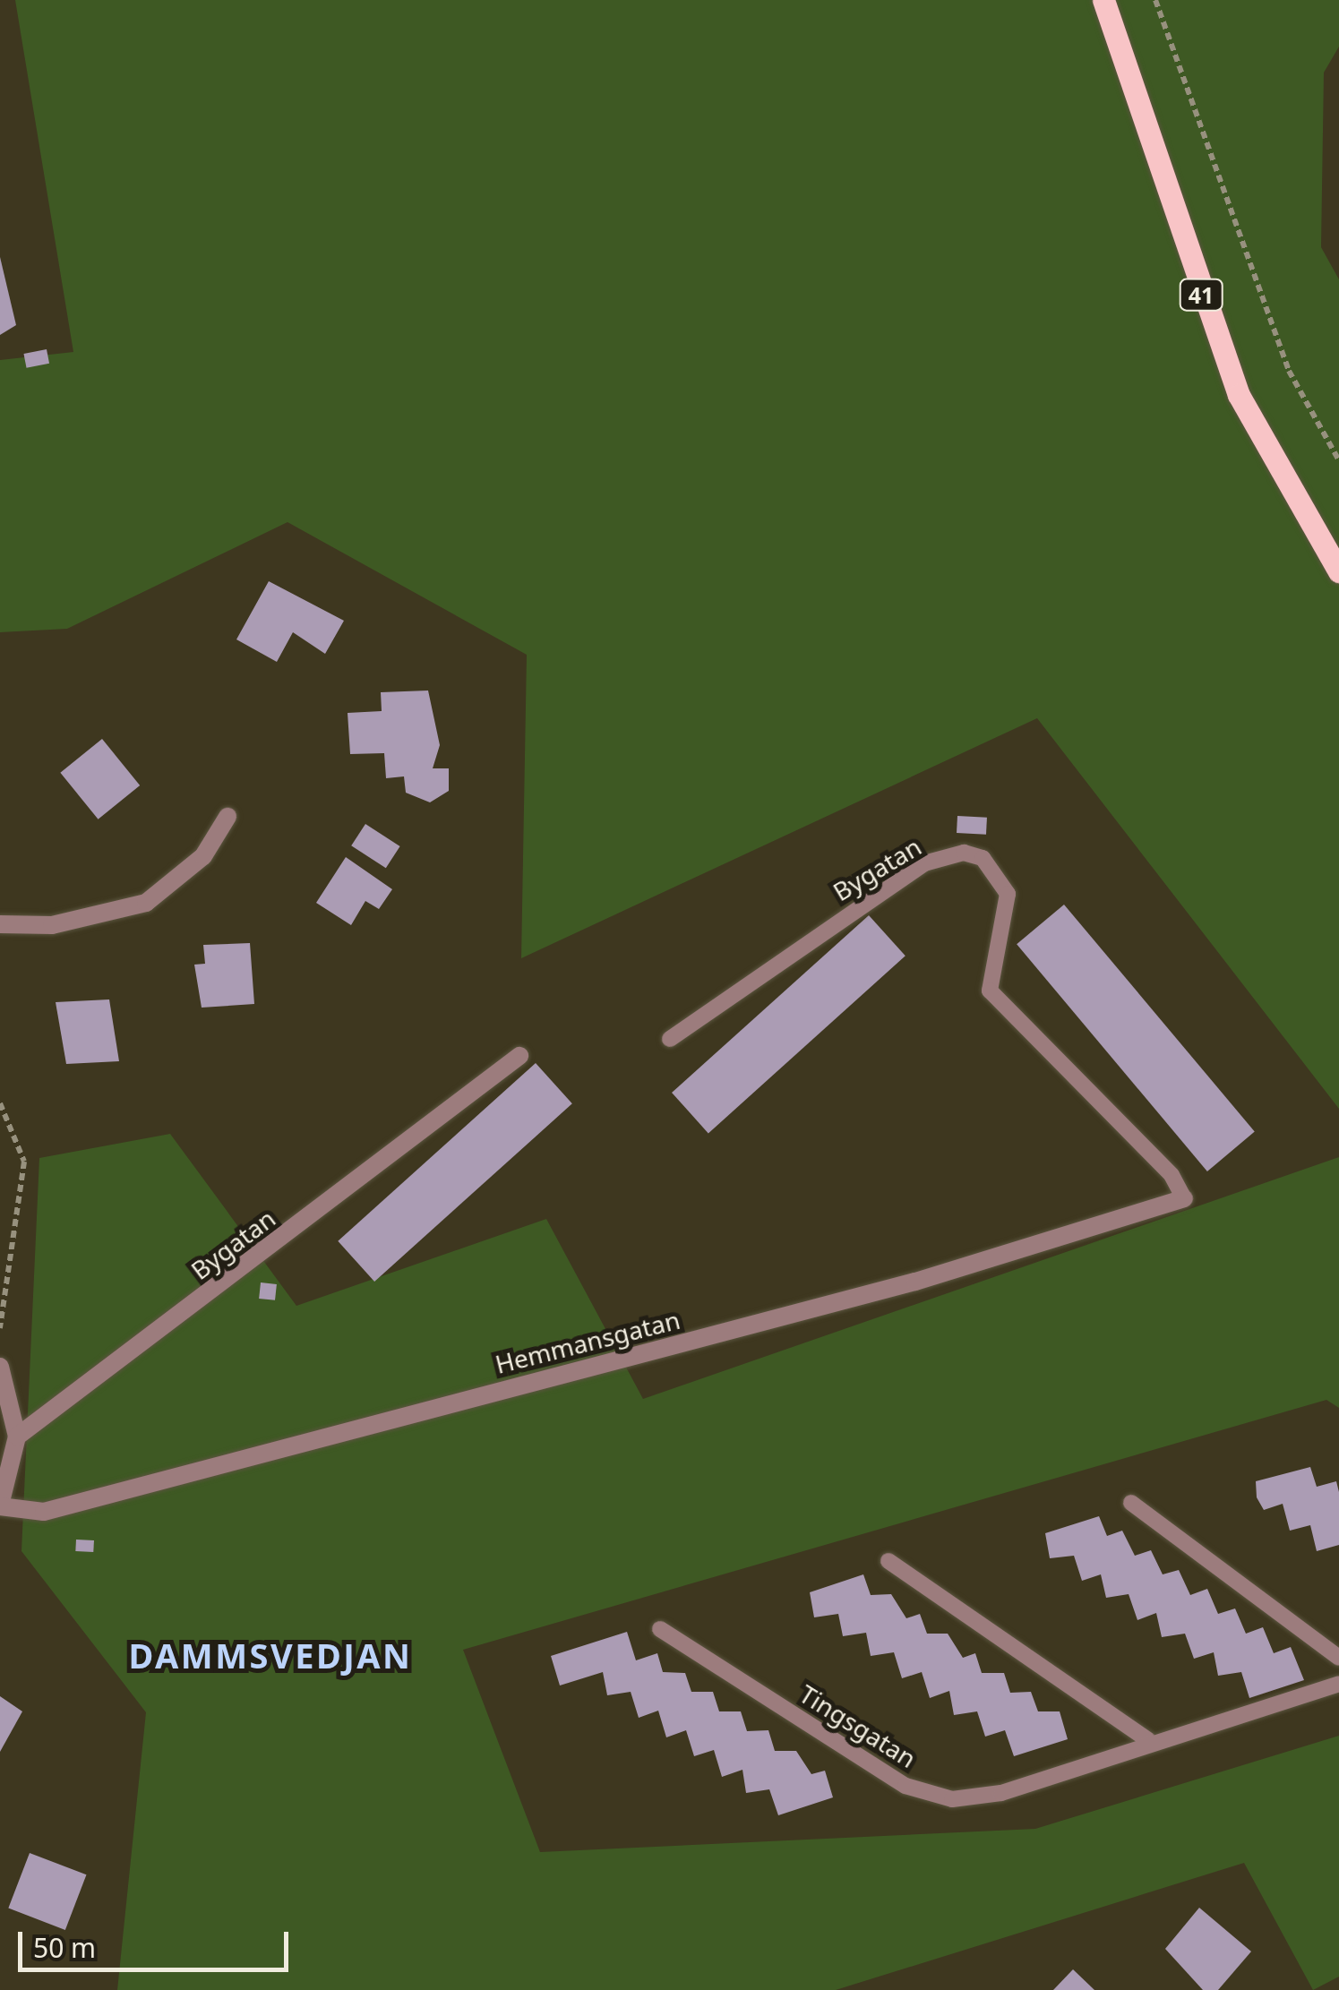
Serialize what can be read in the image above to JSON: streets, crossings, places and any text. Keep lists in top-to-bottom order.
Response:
{
  "streets": {
    "main road": ["41"],
    "street": ["Bygatan", "Hemmansgatan"],
    "lane": ["Tingsgatan"]
  },
  "crossings": [
    ["Bygatan", "Hemmansgatan"]
  ],
  "districts": ["DAMMSVEDJAN"],
  "scale_bar": "50 m"
}
